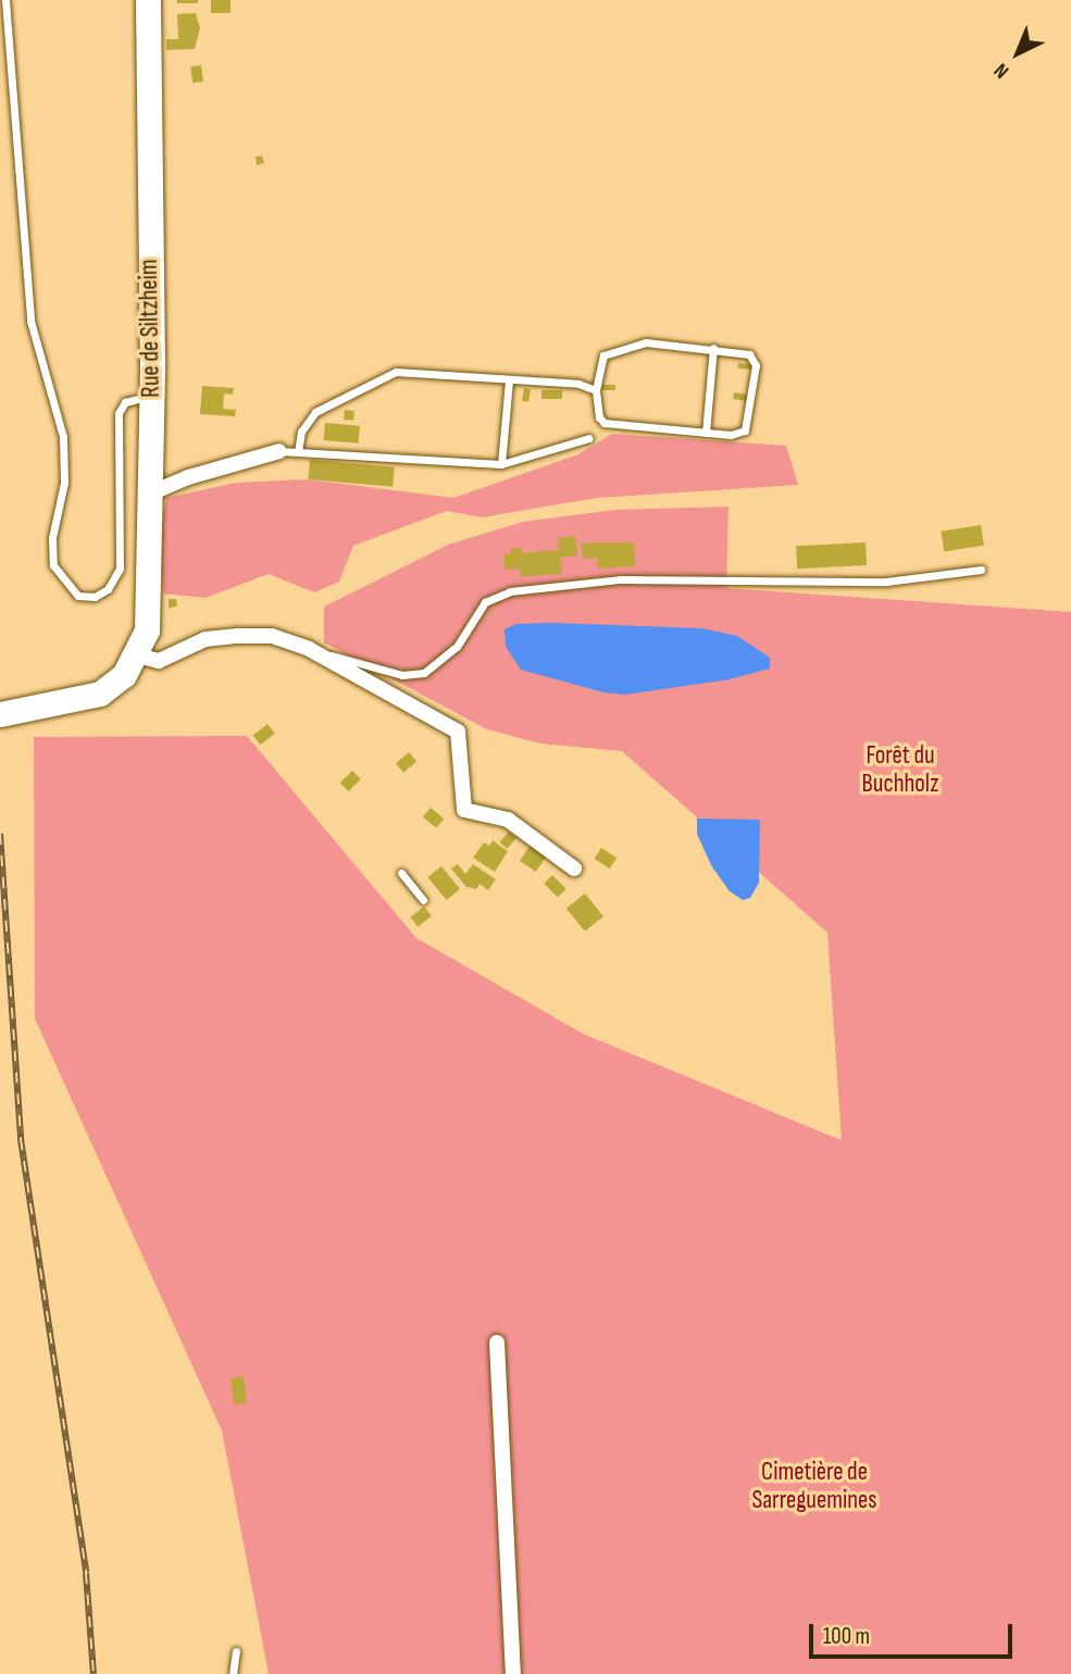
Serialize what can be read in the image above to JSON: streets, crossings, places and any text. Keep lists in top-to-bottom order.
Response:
{
  "streets": {
    "main road": ["Rue de Siltzheim"]
  },
  "parks": ["Forêt du Buchholz", "Cimetière de Sarreguemines"],
  "scale_bar": "100 m",
  "north": "bottom left"
}
